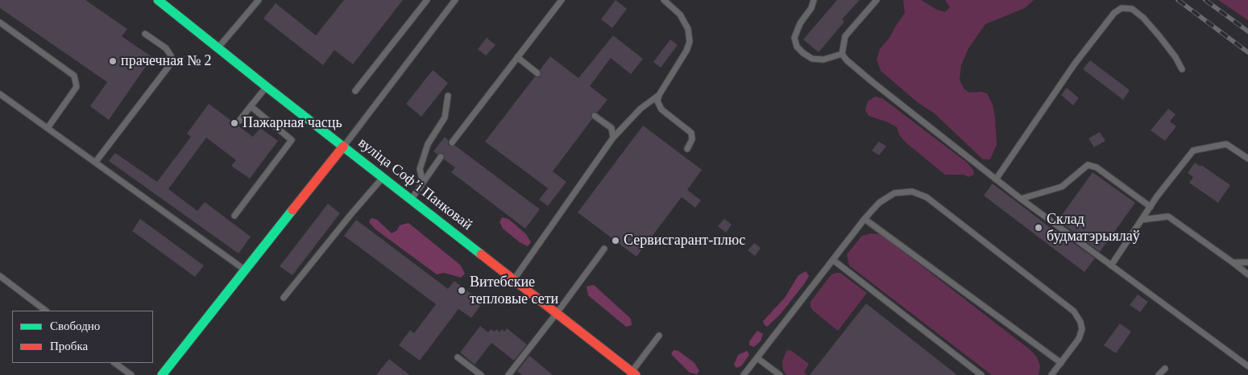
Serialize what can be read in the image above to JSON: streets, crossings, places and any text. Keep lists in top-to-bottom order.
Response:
{
  "streets": {
    "street": ["вуліца Софʼі Панковай"]
  },
  "places": [
    "прачечная № 2",
    "Пажарная часць",
    "Склад будматэрыялаў",
    "Сервисгарант-плюс",
    "Витебские тепловые сети"
  ],
  "legend": ["Свободно", "Пробка"]
}
